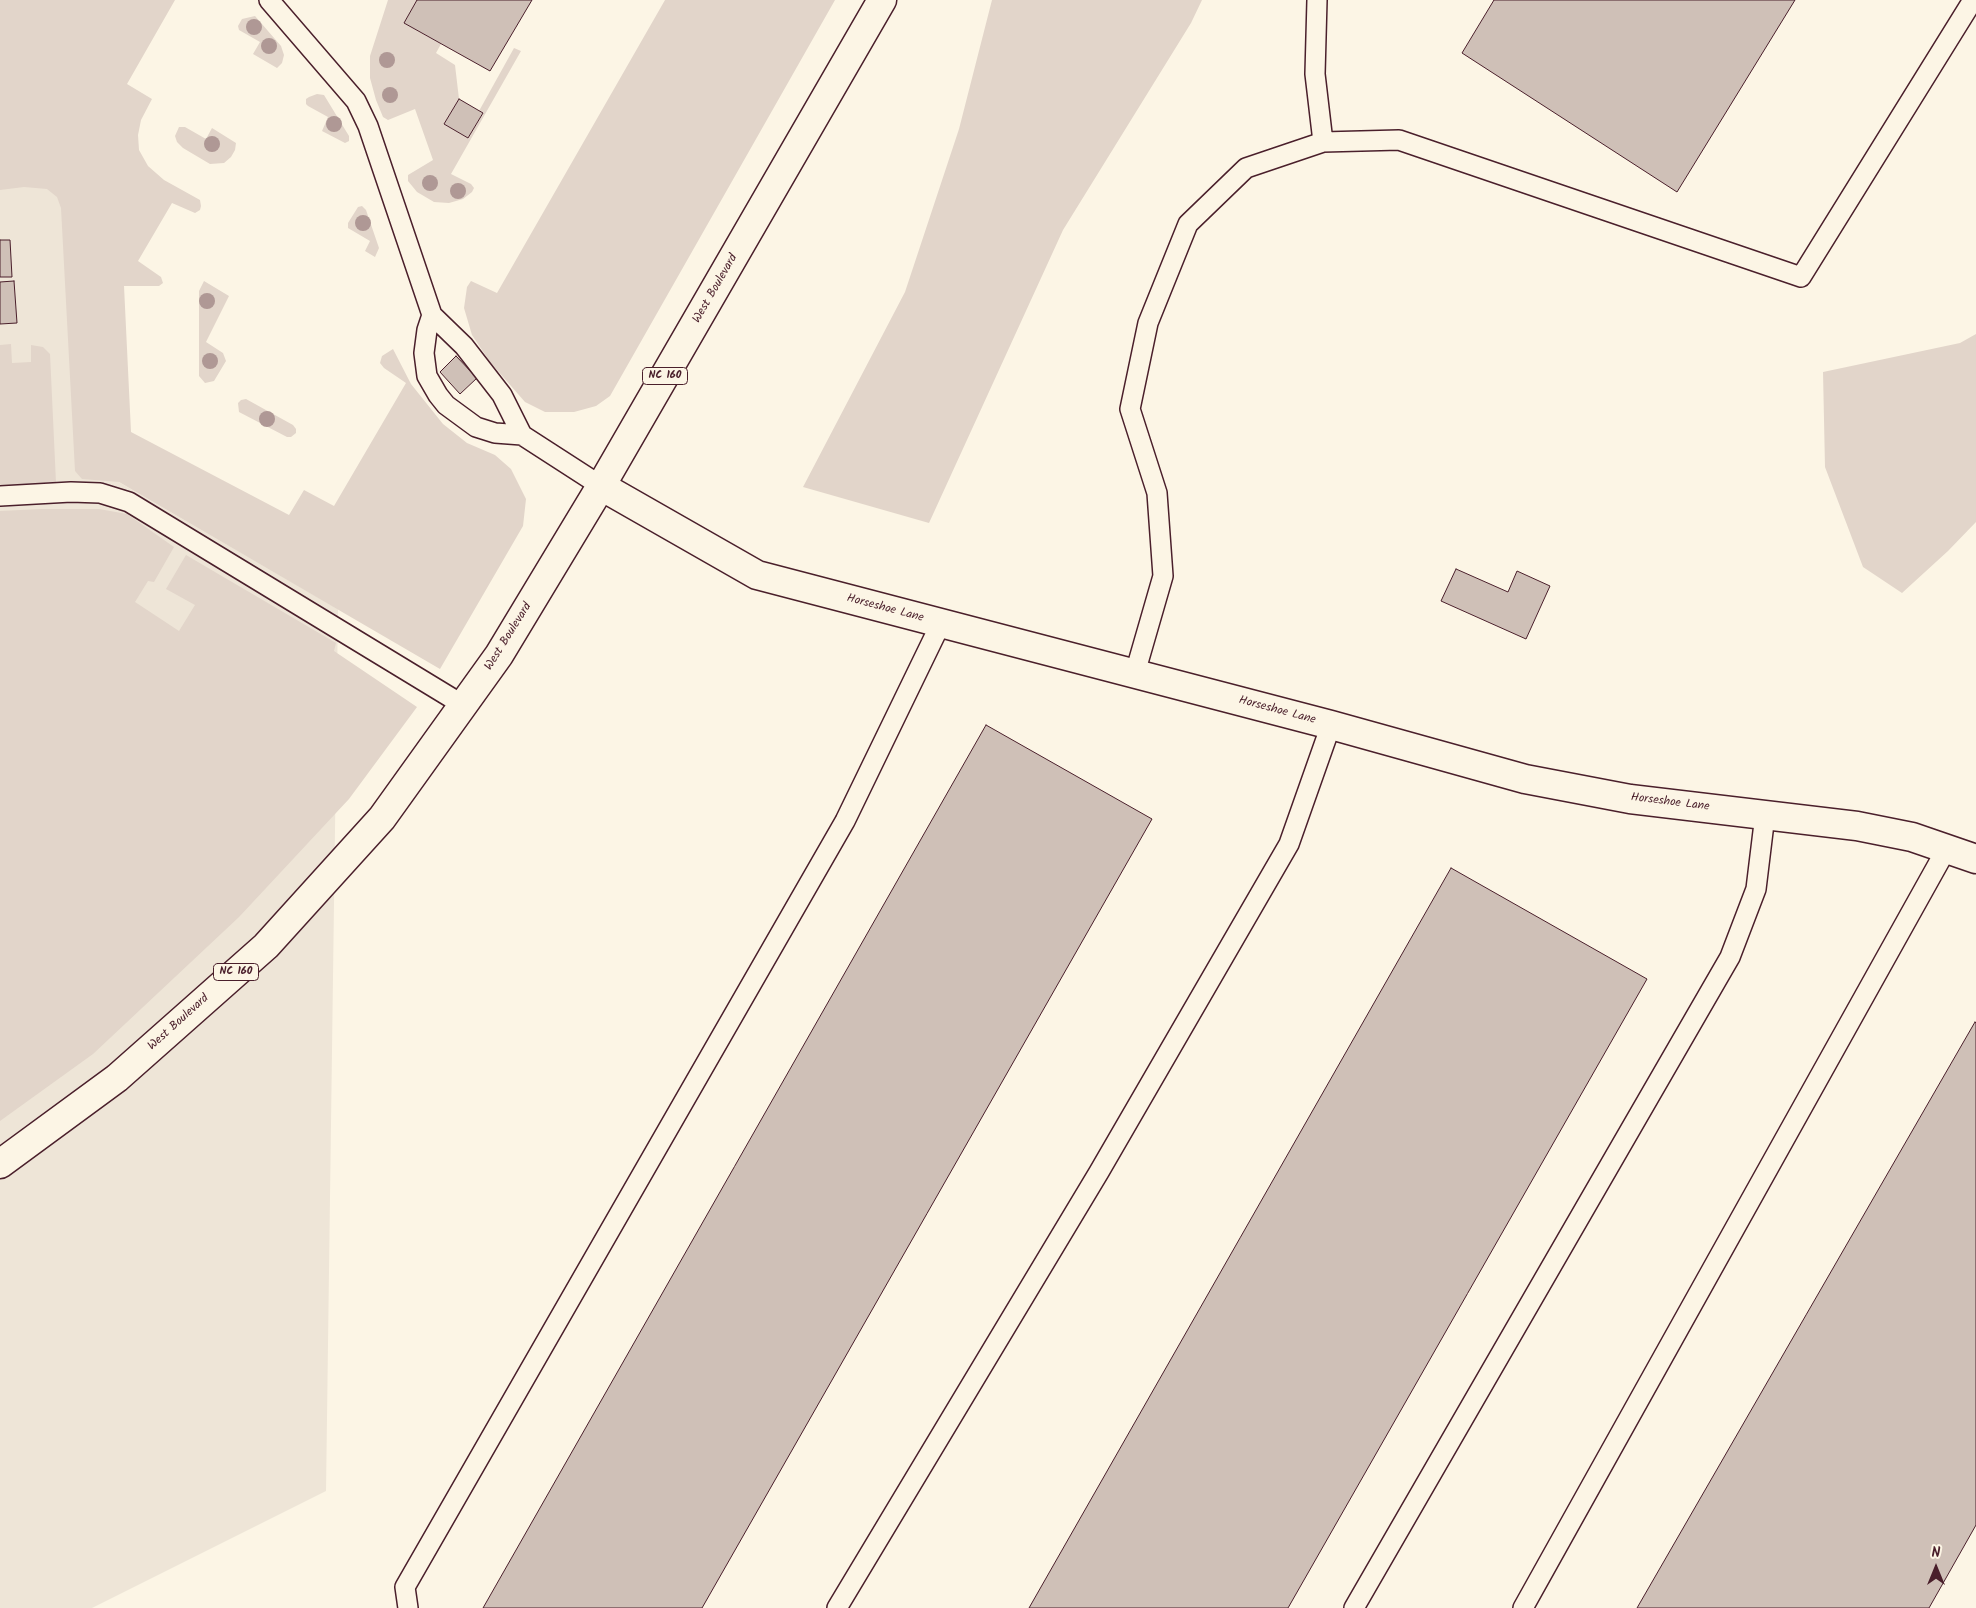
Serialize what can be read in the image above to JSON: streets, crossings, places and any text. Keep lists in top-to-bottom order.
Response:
{
  "streets": {
    "main road": ["West Boulevard", "NC 160", "Horseshoe Lane"]
  },
  "crossings": [
    ["West Boulevard", "Horseshoe Lane"]
  ],
  "north": "top"
}
